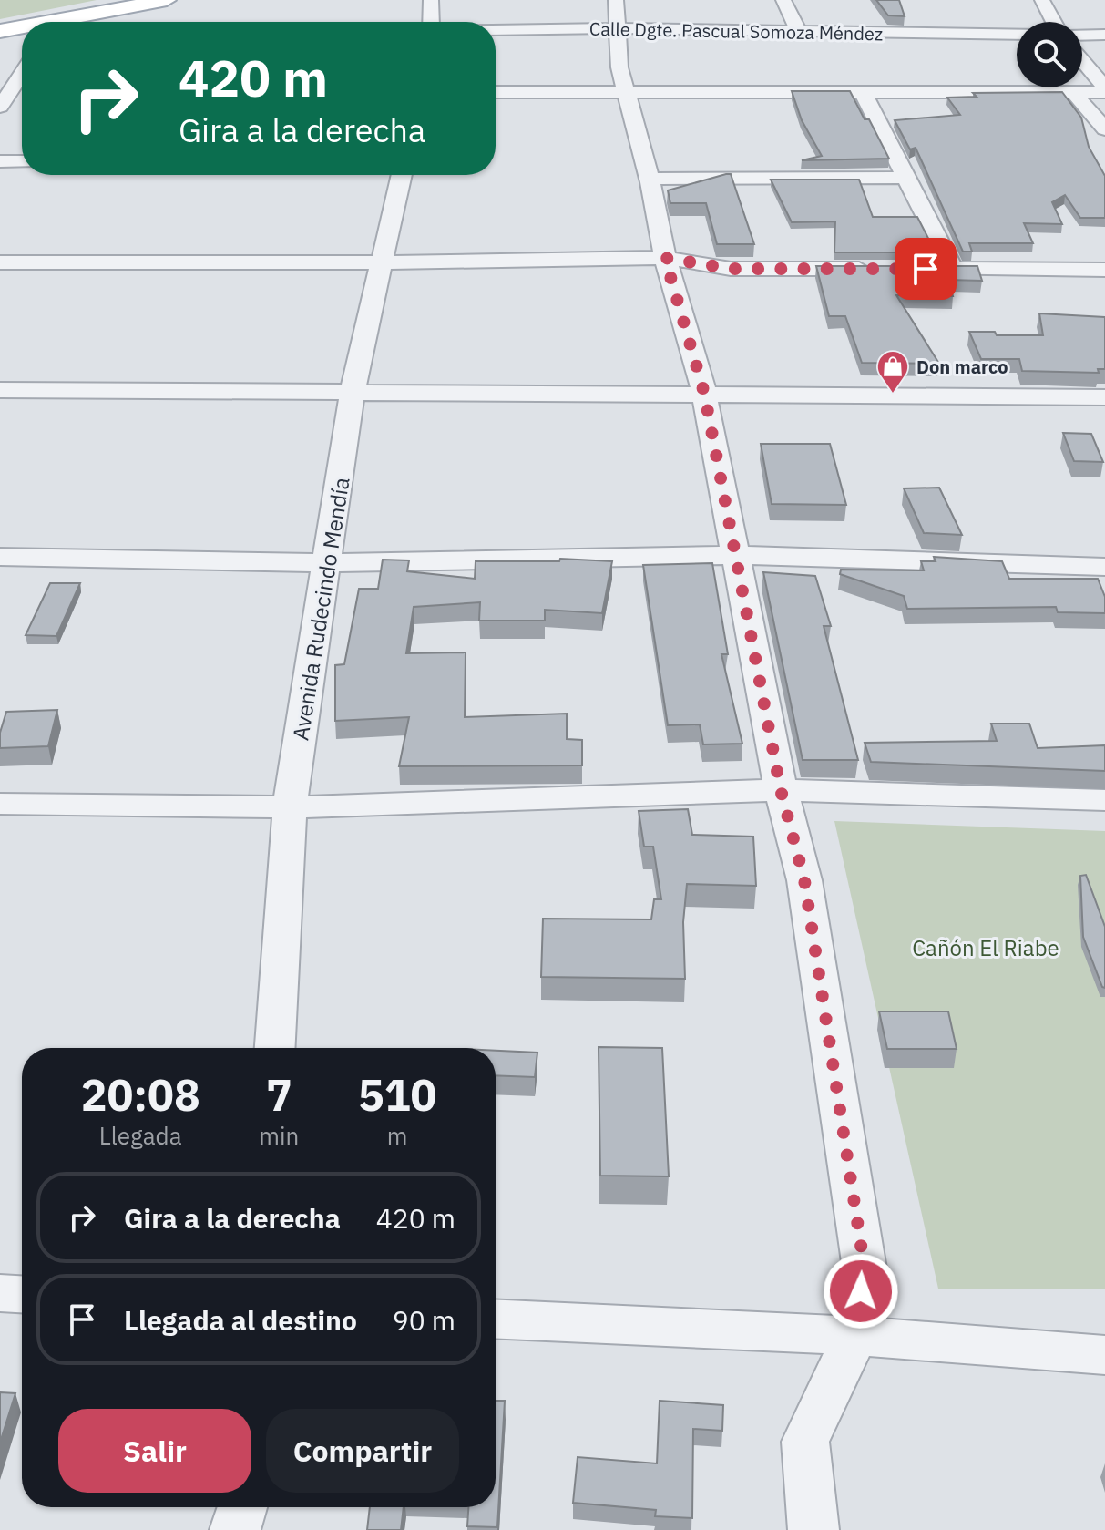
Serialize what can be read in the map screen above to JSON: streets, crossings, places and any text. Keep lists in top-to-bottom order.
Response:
{
  "streets": {
    "street": ["Calle Dgte. Pascual Somoza Méndez", "Avenida Rudecindo Mendía"]
  },
  "parks": ["Cañón El Riabe"],
  "places": {
    "shop": ["Don marco"]
  },
  "page": {
    "turn": ["420 m", "Gira a la derecha"],
    "eta": [
      "20:08",
      "Llegada",
      "7",
      "min",
      "510",
      "m"
    ],
    "list": [
      {
        "name": "Gira a la derecha",
        "value": "420 m"
      },
      {
        "name": "Llegada al destino",
        "value": "90 m"
      }
    ],
    "buttons": ["Salir", "Compartir"]
  }
}
